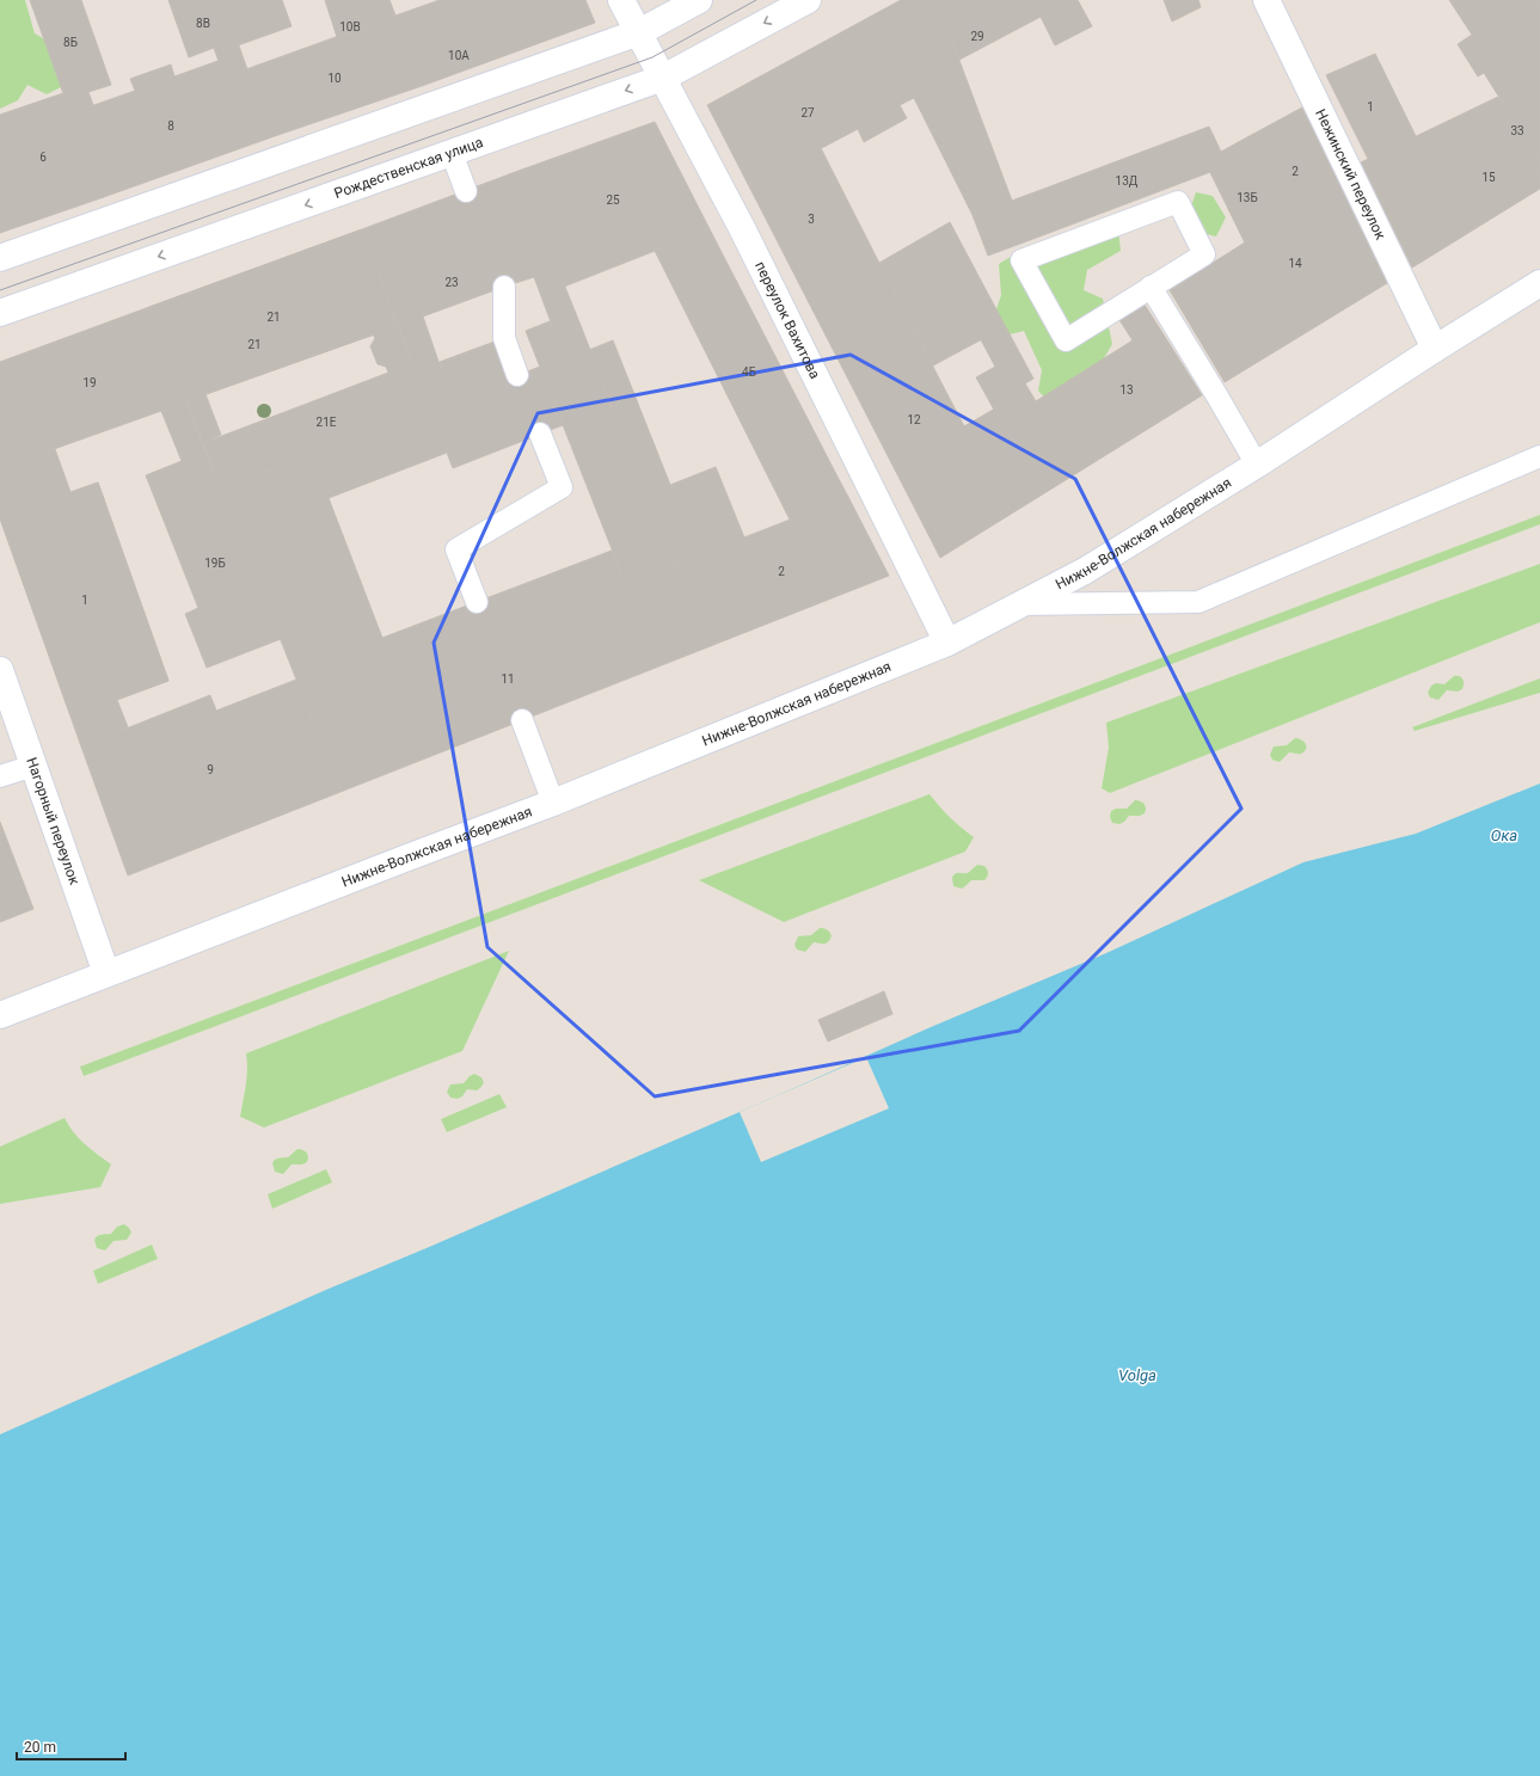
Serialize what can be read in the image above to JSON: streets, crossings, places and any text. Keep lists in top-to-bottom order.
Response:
{
  "streets": {
    "street": [
      "Рождественская улица",
      "Нежинский переулок",
      "переулок Вахитова",
      "Нижне-Волжская набережная",
      "Нагорный переулок"
    ]
  },
  "crossings": [
    ["Рождественская улица", "переулок Вахитова"],
    ["Нежинский переулок", "Нижне-Волжская набережная"],
    ["переулок Вахитова", "Нижне-Волжская набережная"],
    ["Нижне-Волжская набережная", "Нагорный переулок"]
  ],
  "water": ["Ока", "Volga"],
  "house_numbers": [
    "8В",
    "10В",
    "29",
    "8Б",
    "10А",
    "10",
    "1",
    "27",
    "8",
    "33",
    "6",
    "2",
    "15",
    "13Д",
    "13Б",
    "25",
    "3",
    "14",
    "23",
    "21",
    "21",
    "4Б",
    "19",
    "13",
    "12",
    "21Е",
    "19Б",
    "2",
    "1",
    "11",
    "9"
  ],
  "scale_bar": "20 m"
}
